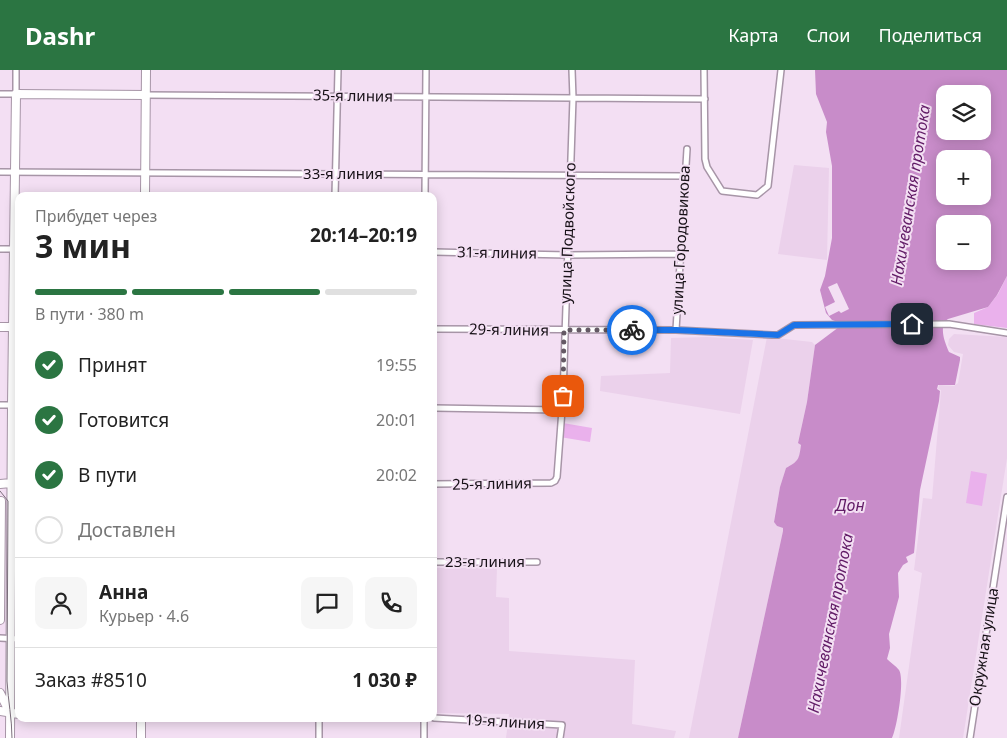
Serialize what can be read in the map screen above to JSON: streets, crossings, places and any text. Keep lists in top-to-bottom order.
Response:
{
  "streets": {
    "street": [
      "35-я линия",
      "33-я линия",
      "улица Подвойского",
      "улица Городовикова",
      "31-я линия",
      "29-я линия",
      "25-я линия",
      "23-я линия",
      "Окружная улица",
      "19-я линия"
    ]
  },
  "crossings": [
    ["35-я линия", "улица Подвойского"],
    ["35-я линия", "улица Городовикова"],
    ["33-я линия", "улица Подвойского"],
    ["33-я линия", "улица Городовикова"],
    ["улица Подвойского", "31-я линия"],
    ["улица Подвойского", "29-я линия"],
    ["улица Подвойского", "25-я линия"],
    ["улица Городовикова", "31-я линия"],
    ["улица Городовикова", "29-я линия"]
  ],
  "water": ["Нахичеванская протока", "Дон"],
  "page": {
    "header": "Dashr",
    "nav": ["Карта", "Слои", "Поделиться"],
    "map_buttons": ["+", "−"],
    "heading": ["3 мин", "Прибудет через", "20:14–20:19"],
    "panel": [
      "Анна",
      "Курьер · 4.6",
      "Заказ #8510",
      "1 030 ₽"
    ],
    "bar": "В пути · 380 m",
    "list": [
      ["Принят", "19:55"],
      ["Готовится", "20:01"],
      ["В пути", "20:02"],
      "Доставлен"
    ]
  }
}
